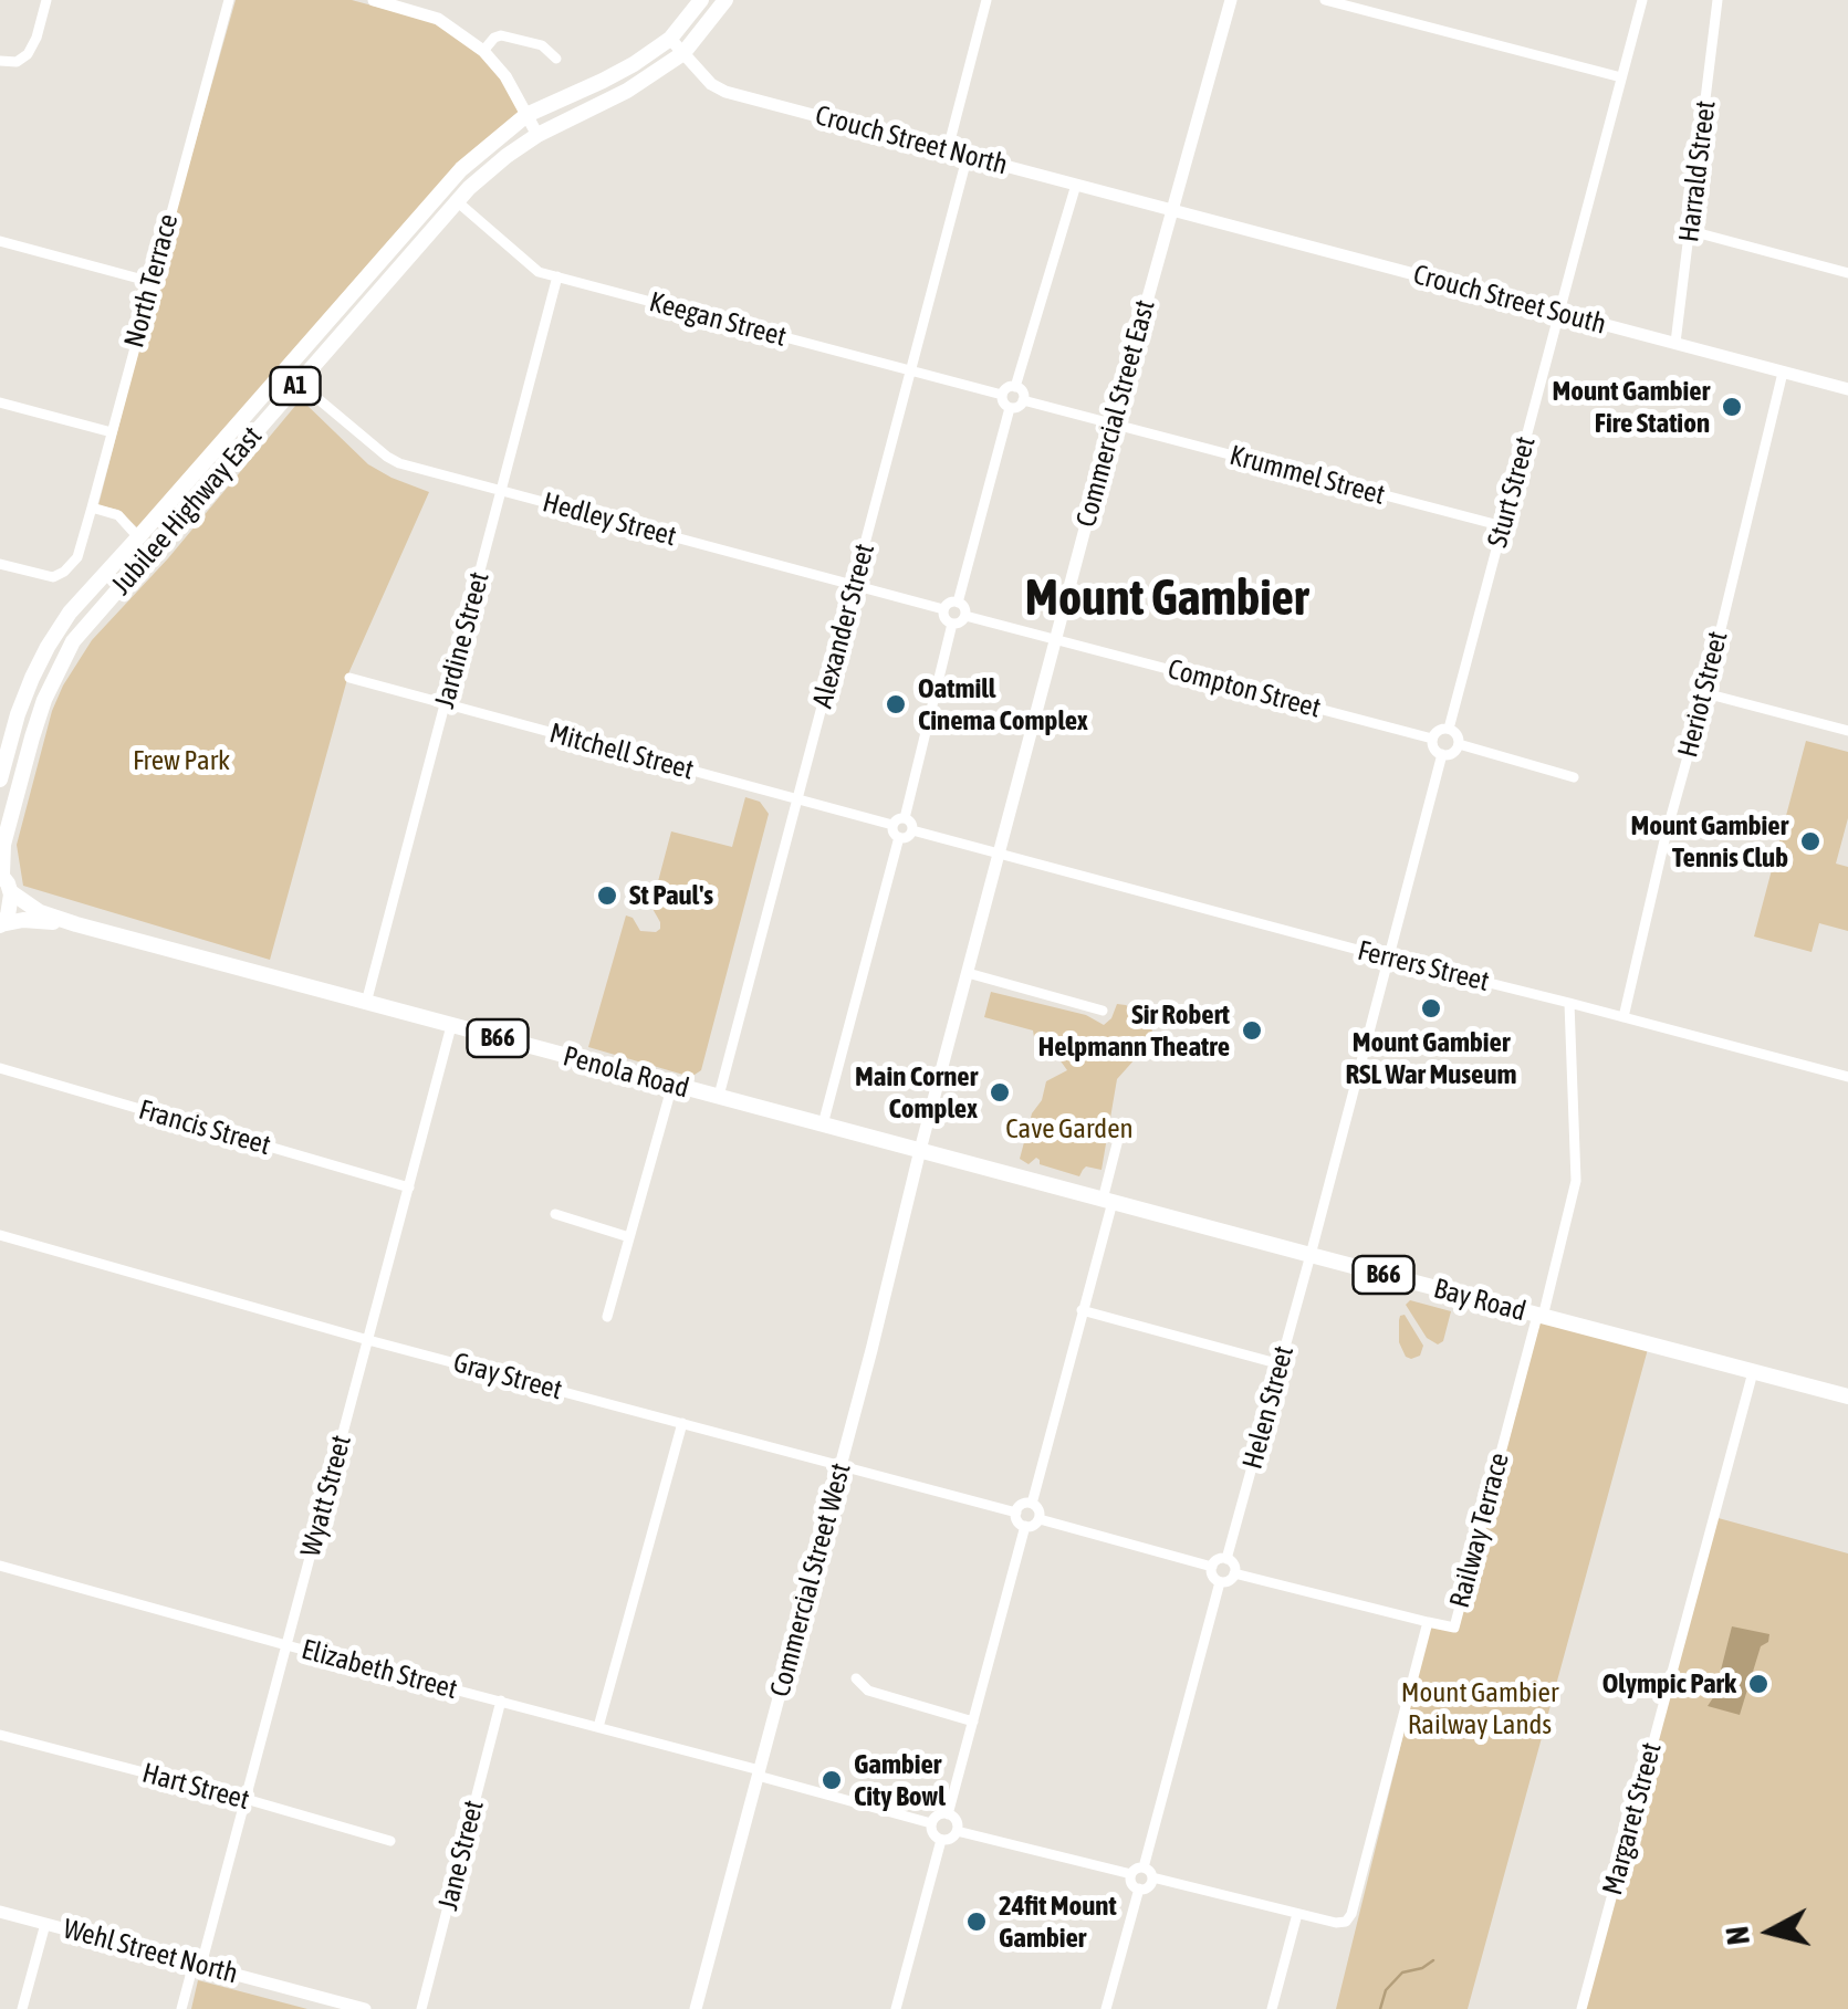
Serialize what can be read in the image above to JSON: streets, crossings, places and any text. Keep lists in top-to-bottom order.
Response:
{
  "streets": {
    "main road": [
      "A1",
      "Jubilee Highway East",
      "B66",
      "Penola Road",
      "Bay Road"
    ],
    "street": [
      "Crouch Street North",
      "Harrald Street",
      "North Terrace",
      "Crouch Street South",
      "Keegan Street",
      "Commercial Street East",
      "Krummel Street",
      "Sturt Street",
      "Hedley Street",
      "Alexander Street",
      "Jardine Street",
      "Compton Street",
      "Heriot Street",
      "Mitchell Street",
      "Ferrers Street",
      "Francis Street",
      "Gray Street",
      "Helen Street",
      "Wyatt Street",
      "Railway Terrace",
      "Commercial Street West",
      "Elizabeth Street",
      "Hart Street",
      "Margaret Street",
      "Jane Street",
      "Wehl Street North"
    ]
  },
  "crossings": [
    ["Crouch Street North", "Crouch Street South"],
    ["Crouch Street North", "Commercial Street East"],
    ["Crouch Street North", "Jubilee Highway East"],
    ["Crouch Street North", "Alexander Street"],
    ["Harrald Street", "Crouch Street South"],
    ["Crouch Street South", "Commercial Street East"],
    ["Crouch Street South", "Sturt Street"],
    ["Crouch Street South", "Heriot Street"],
    ["Keegan Street", "Jubilee Highway East"],
    ["Keegan Street", "Alexander Street"],
    ["Keegan Street", "Jardine Street"],
    ["A1", "Jubilee Highway East"],
    ["A1", "Penola Road"],
    ["Commercial Street East", "Krummel Street"],
    ["Commercial Street East", "Compton Street"],
    ["Commercial Street East", "Ferrers Street"],
    ["Commercial Street East", "Penola Road"],
    ["Commercial Street East", "Bay Road"],
    ["Commercial Street East", "Commercial Street West"],
    ["Krummel Street", "Sturt Street"],
    ["Sturt Street", "Compton Street"],
    ["Jubilee Highway East", "Hedley Street"],
    ["Hedley Street", "Alexander Street"],
    ["Hedley Street", "Jardine Street"],
    ["Alexander Street", "Mitchell Street"],
    ["Alexander Street", "Penola Road"],
    ["Jardine Street", "Mitchell Street"],
    ["Jardine Street", "Penola Road"],
    ["Heriot Street", "Ferrers Street"],
    ["Penola Road", "Bay Road"],
    ["Penola Road", "Wyatt Street"],
    ["Penola Road", "Commercial Street West"],
    ["Francis Street", "Wyatt Street"],
    ["Bay Road", "Helen Street"],
    ["Bay Road", "Railway Terrace"],
    ["Bay Road", "Commercial Street West"],
    ["Bay Road", "Margaret Street"],
    ["Gray Street", "Wyatt Street"],
    ["Gray Street", "Commercial Street West"],
    ["Wyatt Street", "Elizabeth Street"],
    ["Wyatt Street", "Hart Street"],
    ["Wyatt Street", "Wehl Street North"],
    ["Commercial Street West", "Elizabeth Street"],
    ["Elizabeth Street", "Jane Street"]
  ],
  "districts": ["Mount Gambier"],
  "parks": ["Frew Park", "Cave Garden", "Mount Gambier Railway Lands"],
  "places": [
    "Mount Gambier Fire Station",
    "Oatmill Cinema Complex",
    "Mount Gambier Tennis Club",
    "St Paul's",
    "Mount Gambier RSL War Museum",
    "Sir Robert Helpmann Theatre",
    "Main Corner Complex",
    "Olympic Park",
    "Gambier City Bowl",
    "24fit Mount Gambier"
  ],
  "north": "left"
}
